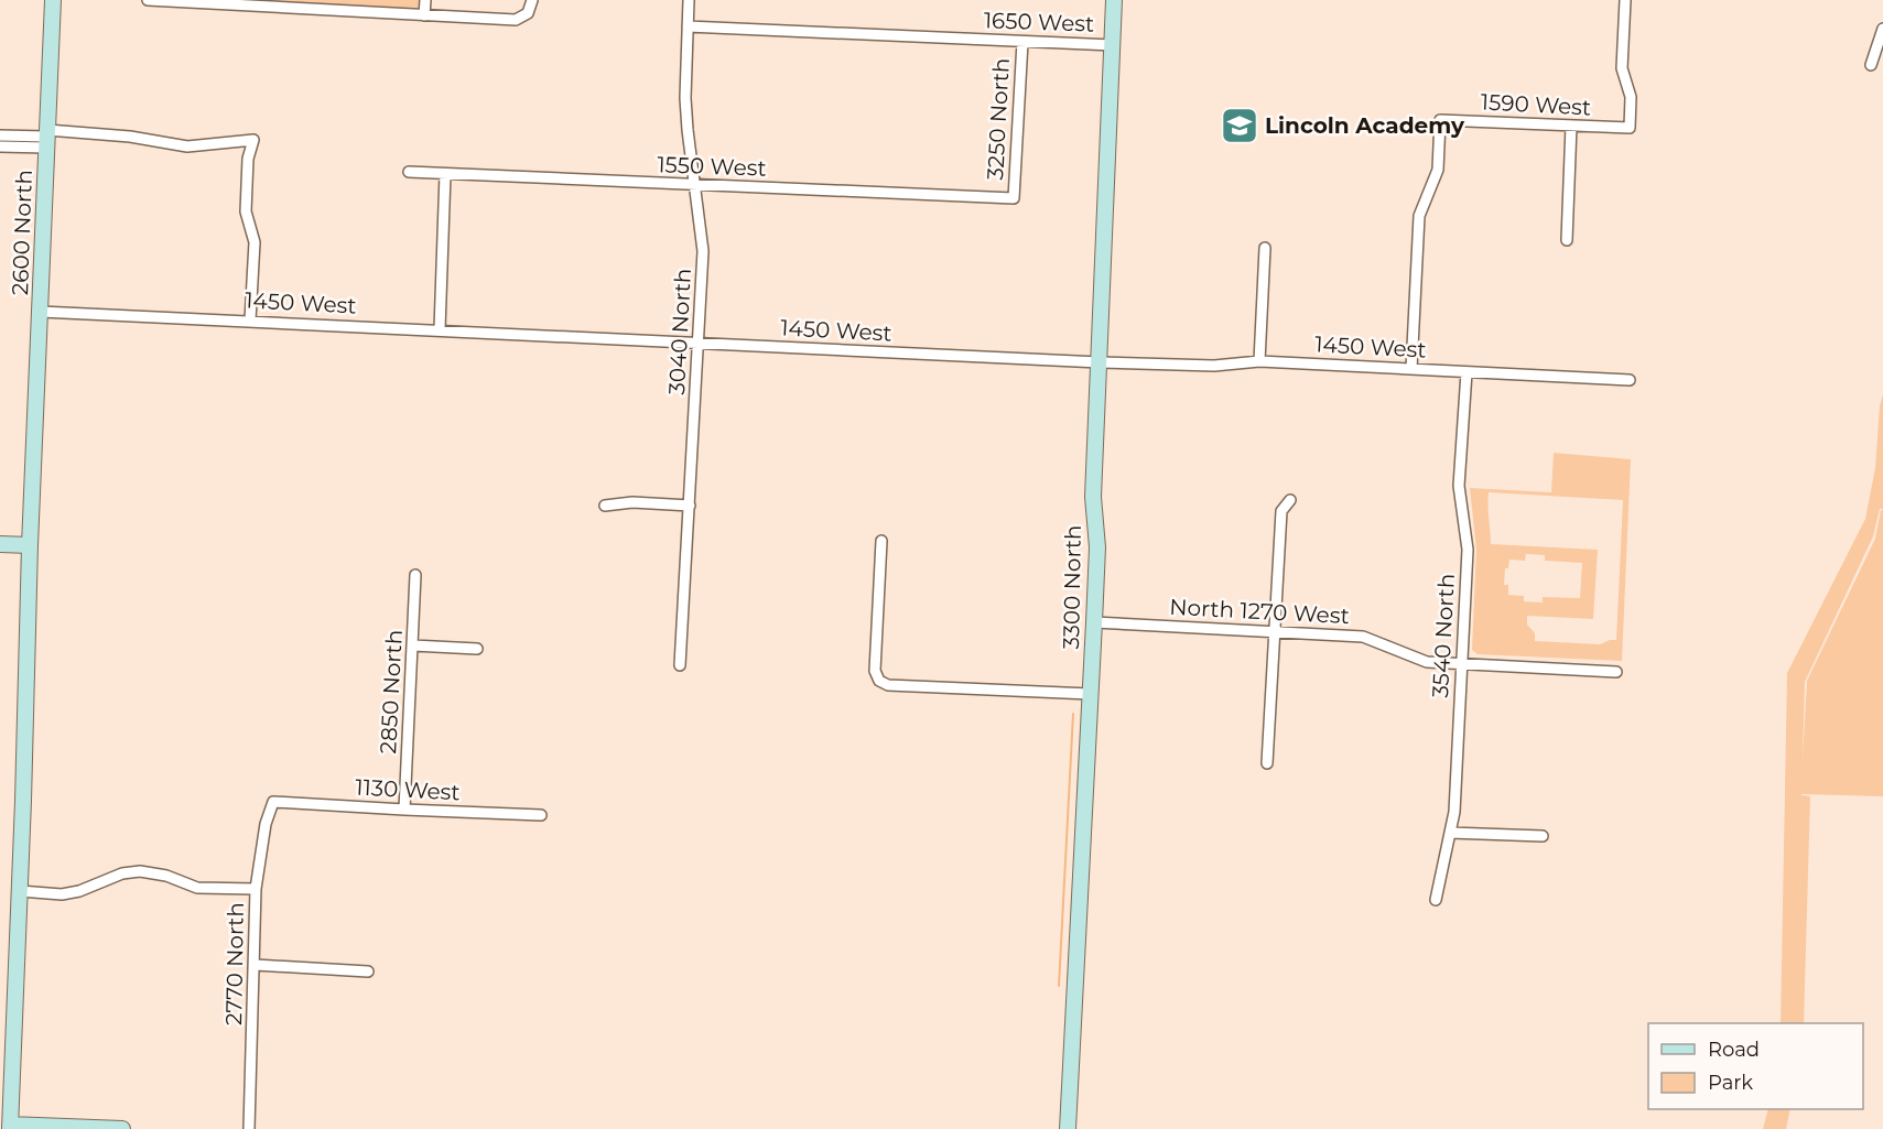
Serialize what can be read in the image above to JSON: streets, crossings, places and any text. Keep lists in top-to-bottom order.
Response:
{
  "streets": {
    "street": [
      "1650 West",
      "1590 West",
      "3250 North",
      "1550 West",
      "2600 North",
      "1450 West",
      "3040 North",
      "3300 North",
      "North 1270 West",
      "3540 North",
      "2850 North",
      "1130 West",
      "2770 North"
    ]
  },
  "crossings": [
    ["1650 West", "3250 North"],
    ["1650 West", "3040 North"],
    ["1650 West", "3300 North"],
    ["1590 West", "1450 West"],
    ["3250 North", "1550 West"],
    ["1550 West", "3040 North"],
    ["2600 North", "1450 West"],
    ["1450 West", "3040 North"],
    ["1450 West", "3300 North"],
    ["1450 West", "3540 North"],
    ["3300 North", "North 1270 West"],
    ["North 1270 West", "3540 North"],
    ["2850 North", "1130 West"],
    ["1130 West", "2770 North"]
  ],
  "places": {
    "school or university": ["Lincoln Academy"]
  },
  "legend": ["Road", "Park"]
}
